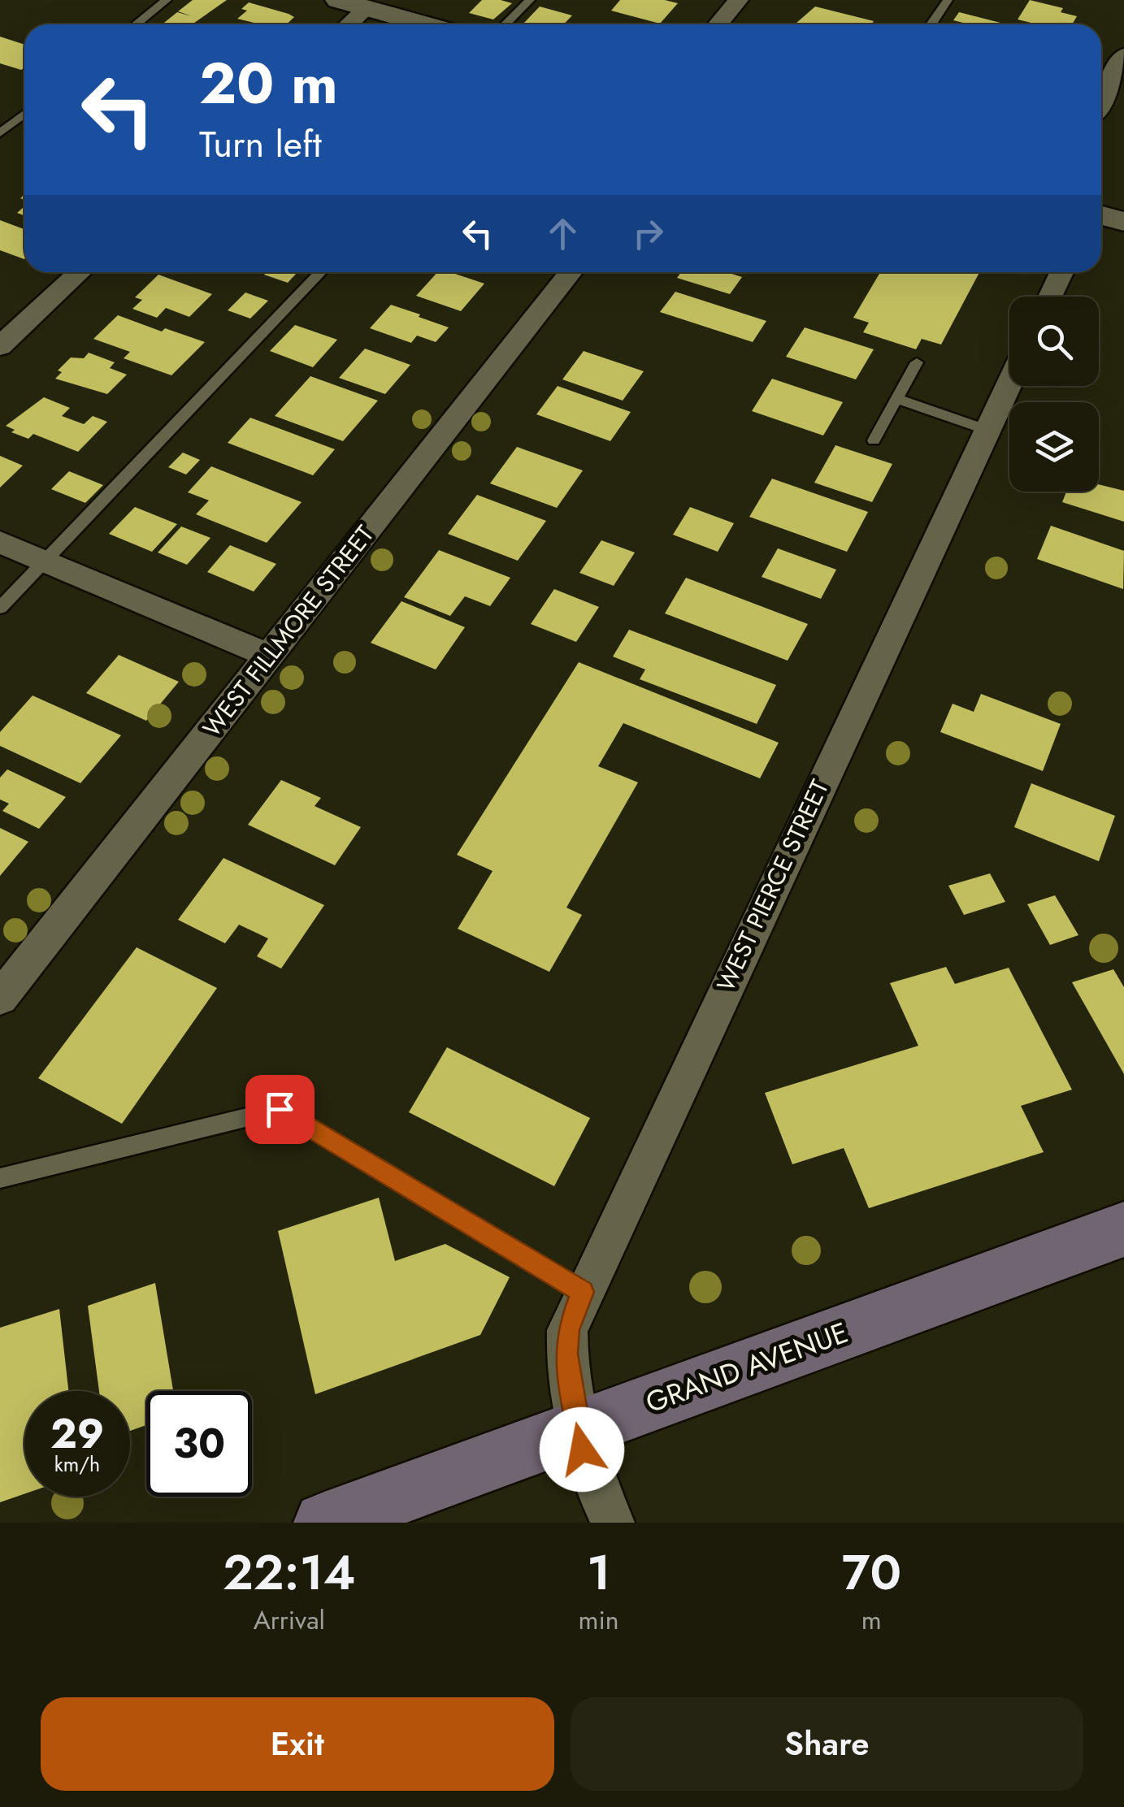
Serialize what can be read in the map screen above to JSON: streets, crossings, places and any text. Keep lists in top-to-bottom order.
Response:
{
  "streets": {
    "main road": ["GRAND AVENUE"],
    "street": ["WEST FILLMORE STREET", "WEST PIERCE STREET"]
  },
  "crossings": [
    ["WEST PIERCE STREET", "GRAND AVENUE"]
  ],
  "page": {
    "turn": ["20 m", "Turn left"],
    "speed": "29 km/h",
    "limit": "30",
    "eta": [
      "22:14",
      "Arrival",
      "1",
      "min",
      "70",
      "m"
    ],
    "buttons": ["Exit", "Share"]
  }
}
